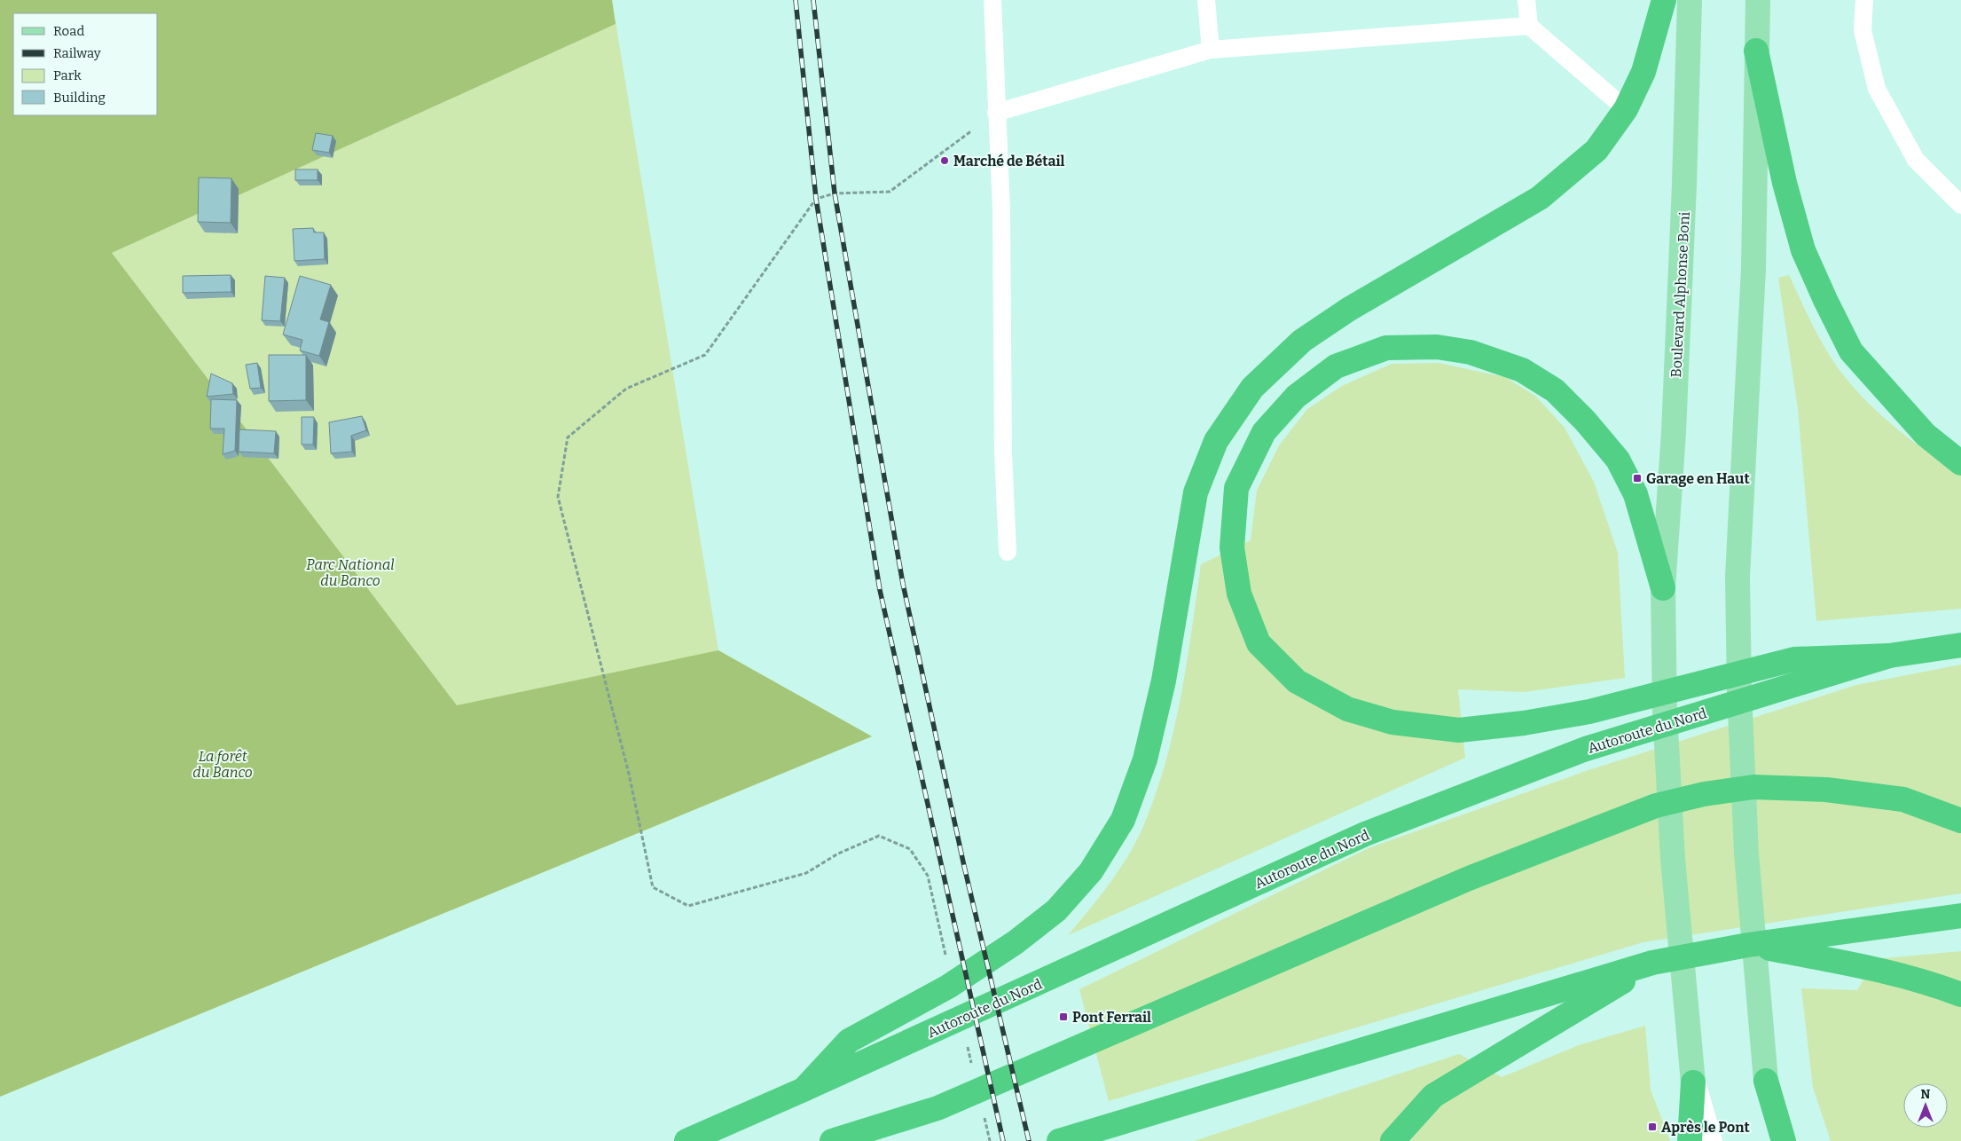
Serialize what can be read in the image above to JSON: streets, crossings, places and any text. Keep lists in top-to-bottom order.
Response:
{
  "streets": {
    "highway": ["Autoroute du Nord"],
    "main road": ["Boulevard Alphonse Boni"]
  },
  "parks": ["Parc National du Banco", "La forêt du Banco"],
  "places": {
    "other": ["Marché de Bétail"],
    "transit": ["Garage en Haut", "Pont Ferrail", "Après le Pont"]
  },
  "legend": [
    "Road",
    "Railway",
    "Park",
    "Building"
  ],
  "north": "top"
}
